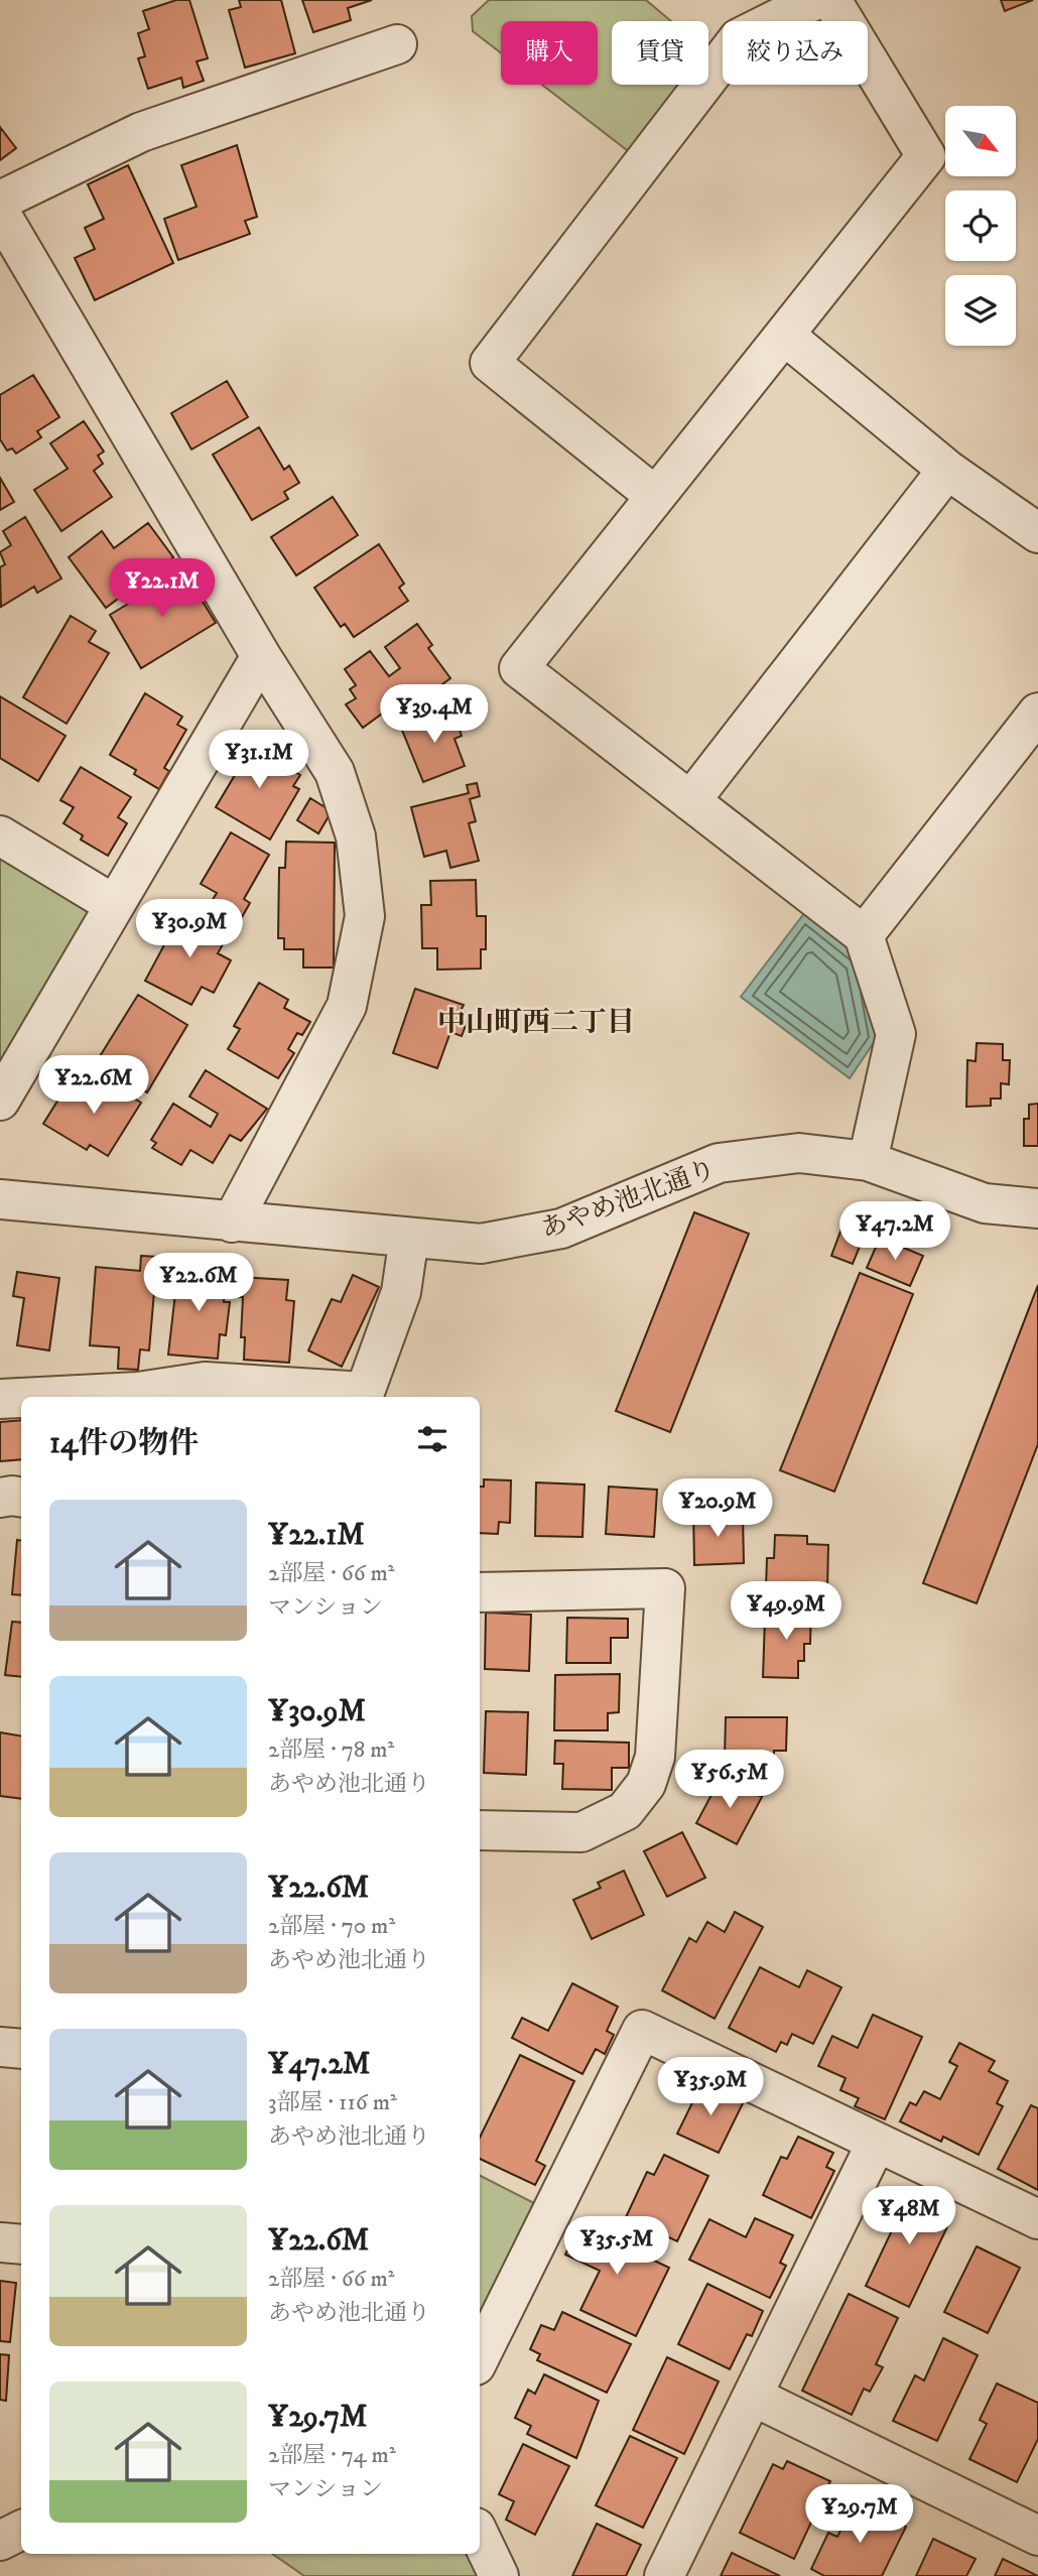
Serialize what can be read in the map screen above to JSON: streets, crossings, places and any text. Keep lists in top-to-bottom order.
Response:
{
  "streets": {
    "street": ["あやめ池北通り"]
  },
  "districts": ["中山町西二丁目"],
  "north": "bottom right",
  "page": {
    "chip": ["購入", "賃貸", "絞り込み"],
    "price": [
      "¥22.1M",
      "¥39.4M",
      "¥31.1M",
      "¥30.9M",
      "¥22.6M",
      "¥47.2M",
      "¥22.6M",
      "¥20.9M",
      "¥49.9M",
      "¥56.5M",
      "¥35.9M",
      "¥48M",
      "¥35.5M",
      "¥29.7M"
    ],
    "heading": "14件の物件",
    "list": [
      {
        "name": "¥22.1M",
        "note": "2部屋 · 66 m² · マンション"
      },
      {
        "name": "¥30.9M",
        "note": "2部屋 · 78 m² · あやめ池北通り"
      },
      {
        "name": "¥22.6M",
        "note": "2部屋 · 70 m² · あやめ池北通り"
      },
      {
        "name": "¥47.2M",
        "note": "3部屋 · 116 m² · あやめ池北通り"
      },
      {
        "name": "¥22.6M",
        "note": "2部屋 · 66 m² · あやめ池北通り"
      },
      {
        "name": "¥29.7M",
        "note": "2部屋 · 74 m² · マンション"
      }
    ]
  }
}
